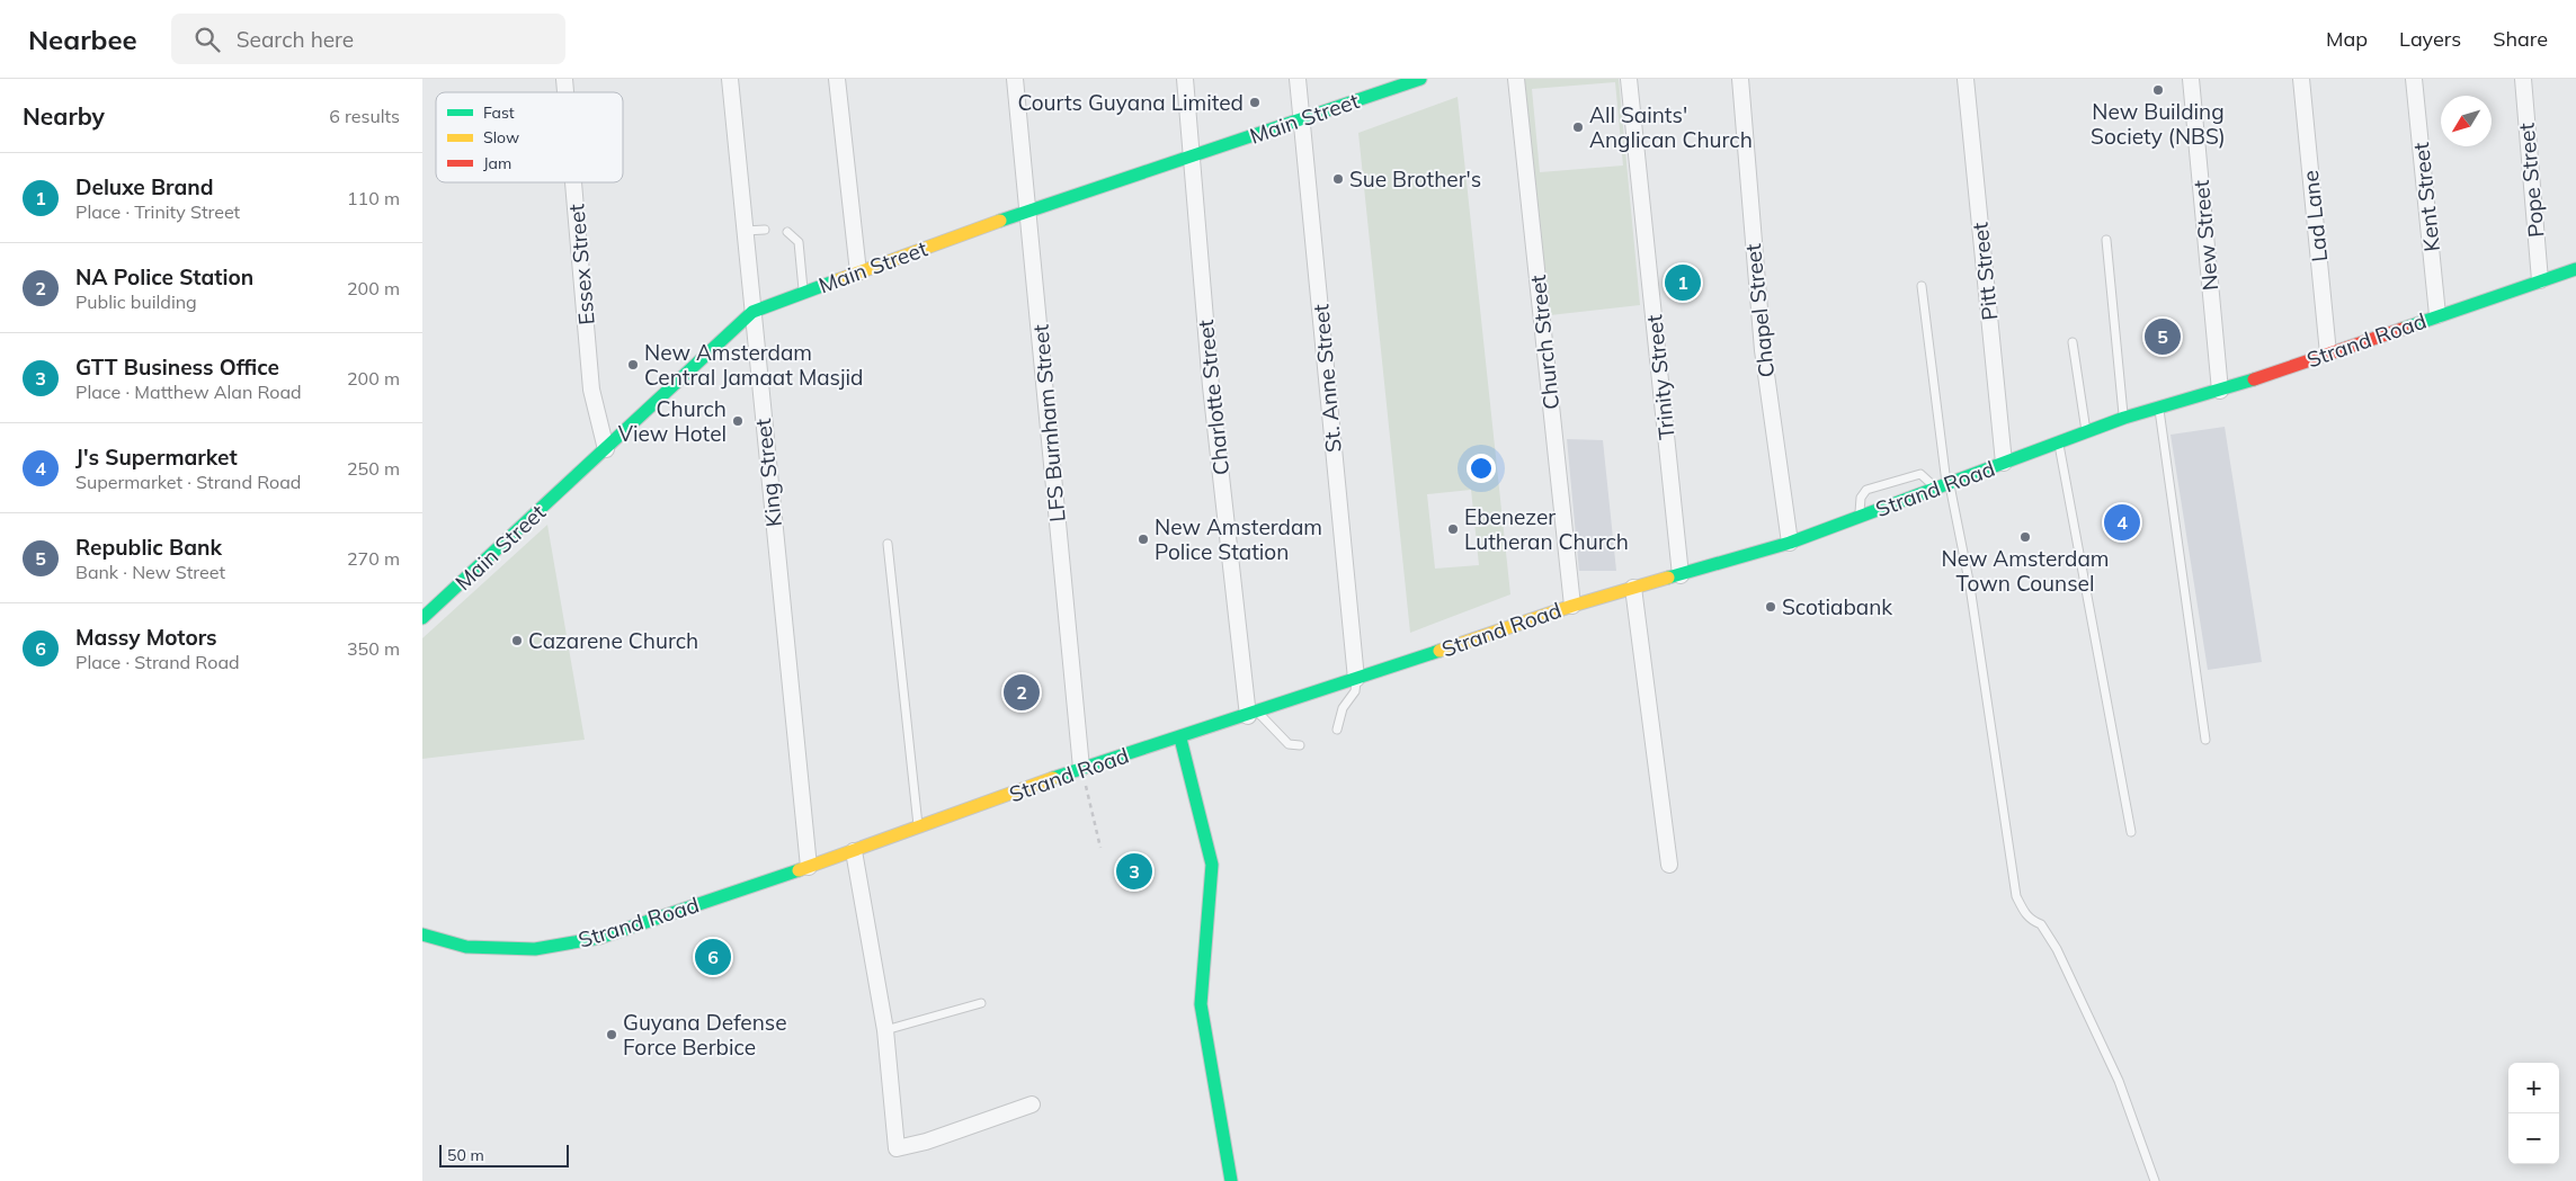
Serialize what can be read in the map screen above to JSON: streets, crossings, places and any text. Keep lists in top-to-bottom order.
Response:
{
  "streets": {
    "street": [
      "Main Street",
      "Pope Street",
      "Kent Street",
      "Lad Lane",
      "New Street",
      "Essex Street",
      "Pitt Street",
      "Chapel Street",
      "Strand Road",
      "Church Street",
      "Trinity Street",
      "St. Anne Street",
      "Charlotte Street",
      "LFS Burnham Street",
      "King Street"
    ]
  },
  "crossings": [
    ["Main Street", "Essex Street"],
    ["Main Street", "St. Anne Street"],
    ["Main Street", "Charlotte Street"],
    ["Main Street", "LFS Burnham Street"],
    ["Main Street", "King Street"],
    ["Pope Street", "Strand Road"],
    ["Kent Street", "Strand Road"],
    ["Lad Lane", "Strand Road"],
    ["New Street", "Strand Road"],
    ["Pitt Street", "Strand Road"],
    ["Chapel Street", "Strand Road"],
    ["Strand Road", "Church Street"],
    ["Strand Road", "Trinity Street"],
    ["Strand Road", "St. Anne Street"],
    ["Strand Road", "Charlotte Street"],
    ["Strand Road", "LFS Burnham Street"],
    ["Strand Road", "King Street"]
  ],
  "places": [
    "New Building Society (NBS)",
    "Courts Guyana Limited",
    "All Saints' Anglican Church",
    "Sue Brother's",
    "New Amsterdam Central Jamaat Masjid",
    "Church View Hotel",
    "Ebenezer Lutheran Church",
    "New Amsterdam Town Counsel",
    "New Amsterdam Police Station",
    "Scotiabank",
    "Cazarene Church",
    "Guyana Defense Force Berbice"
  ],
  "legend": ["Fast", "Slow", "Jam"],
  "scale_bar": "50 m",
  "north": "bottom left",
  "page": {
    "header": "Nearbee",
    "search": "Search here",
    "nav": ["Map", "Layers", "Share"],
    "heading": ["Nearby", "6 results"],
    "list": [
      {
        "mark": "1",
        "name": "Deluxe Brand",
        "note": "Place · Trinity Street",
        "value": "110 m"
      },
      {
        "mark": "2",
        "name": "NA Police Station",
        "note": "Public building",
        "value": "200 m"
      },
      {
        "mark": "3",
        "name": "GTT Business Office",
        "note": "Place · Matthew Alan Road",
        "value": "200 m"
      },
      {
        "mark": "4",
        "name": "J's Supermarket",
        "note": "Supermarket · Strand Road",
        "value": "250 m"
      },
      {
        "mark": "5",
        "name": "Republic Bank",
        "note": "Bank · New Street",
        "value": "270 m"
      },
      {
        "mark": "6",
        "name": "Massy Motors",
        "note": "Place · Strand Road",
        "value": "350 m"
      }
    ],
    "pins": [
      "1",
      "5",
      "4",
      "2",
      "3",
      "6"
    ],
    "map_buttons": ["+", "−"],
    "scale": "50 m"
  }
}
